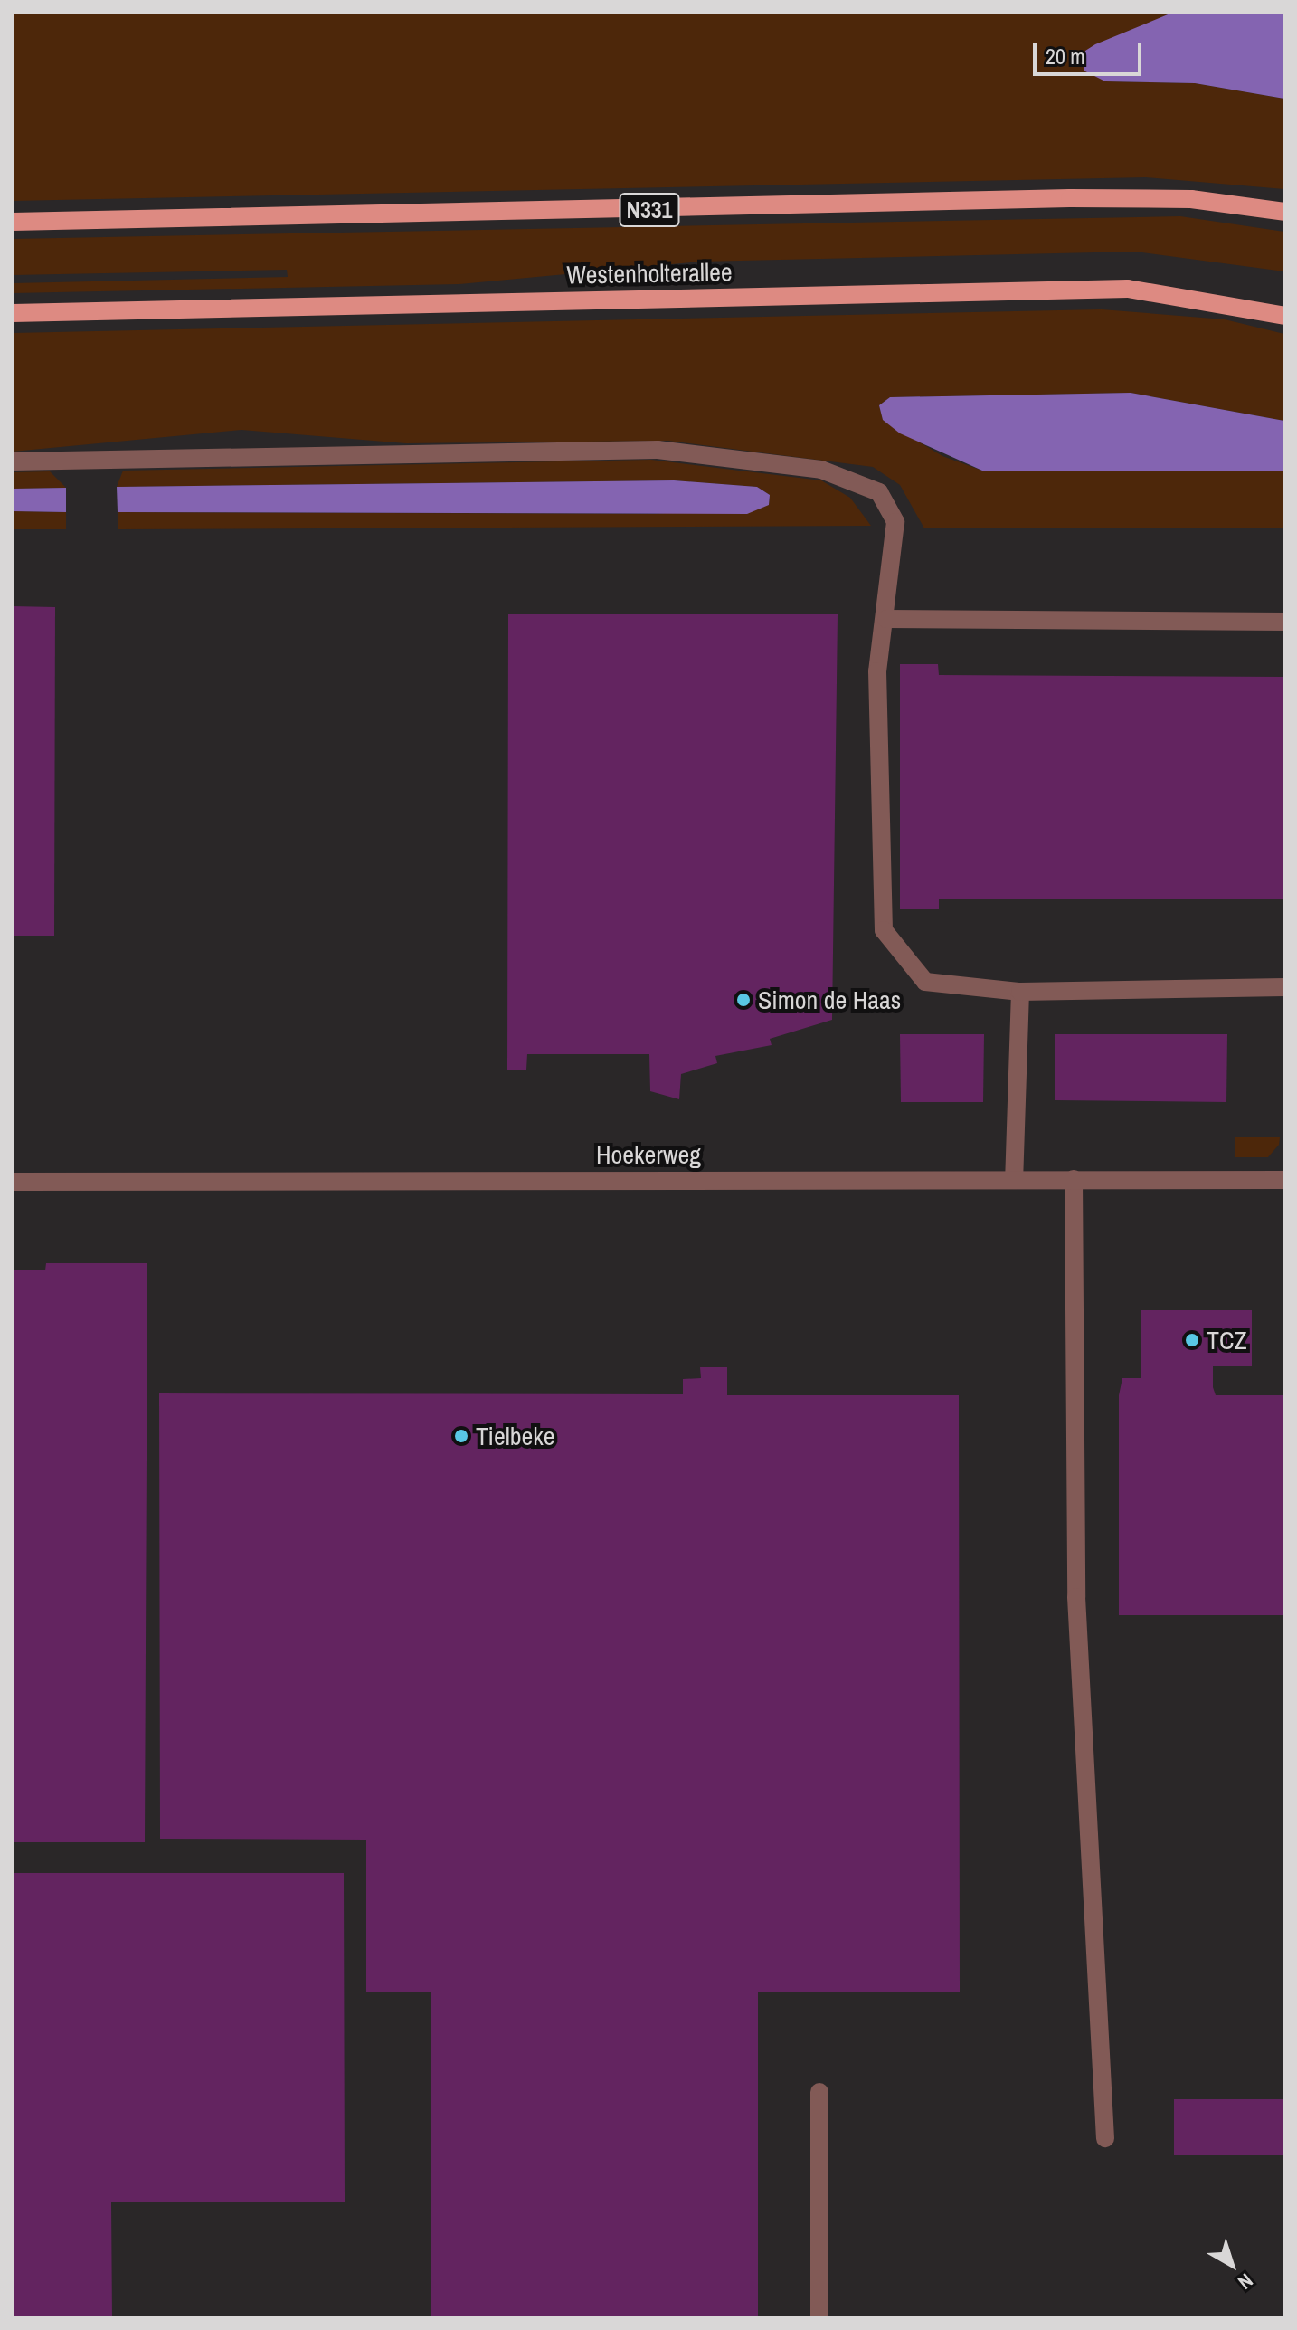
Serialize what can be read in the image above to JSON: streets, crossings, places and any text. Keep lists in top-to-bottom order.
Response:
{
  "streets": {
    "main road": ["N331", "Westenholterallee"],
    "street": ["Hoekerweg"]
  },
  "places": ["Simon de Haas", "TCZ", "Tielbeke"],
  "scale_bar": "20 m",
  "north": "bottom right"
}
